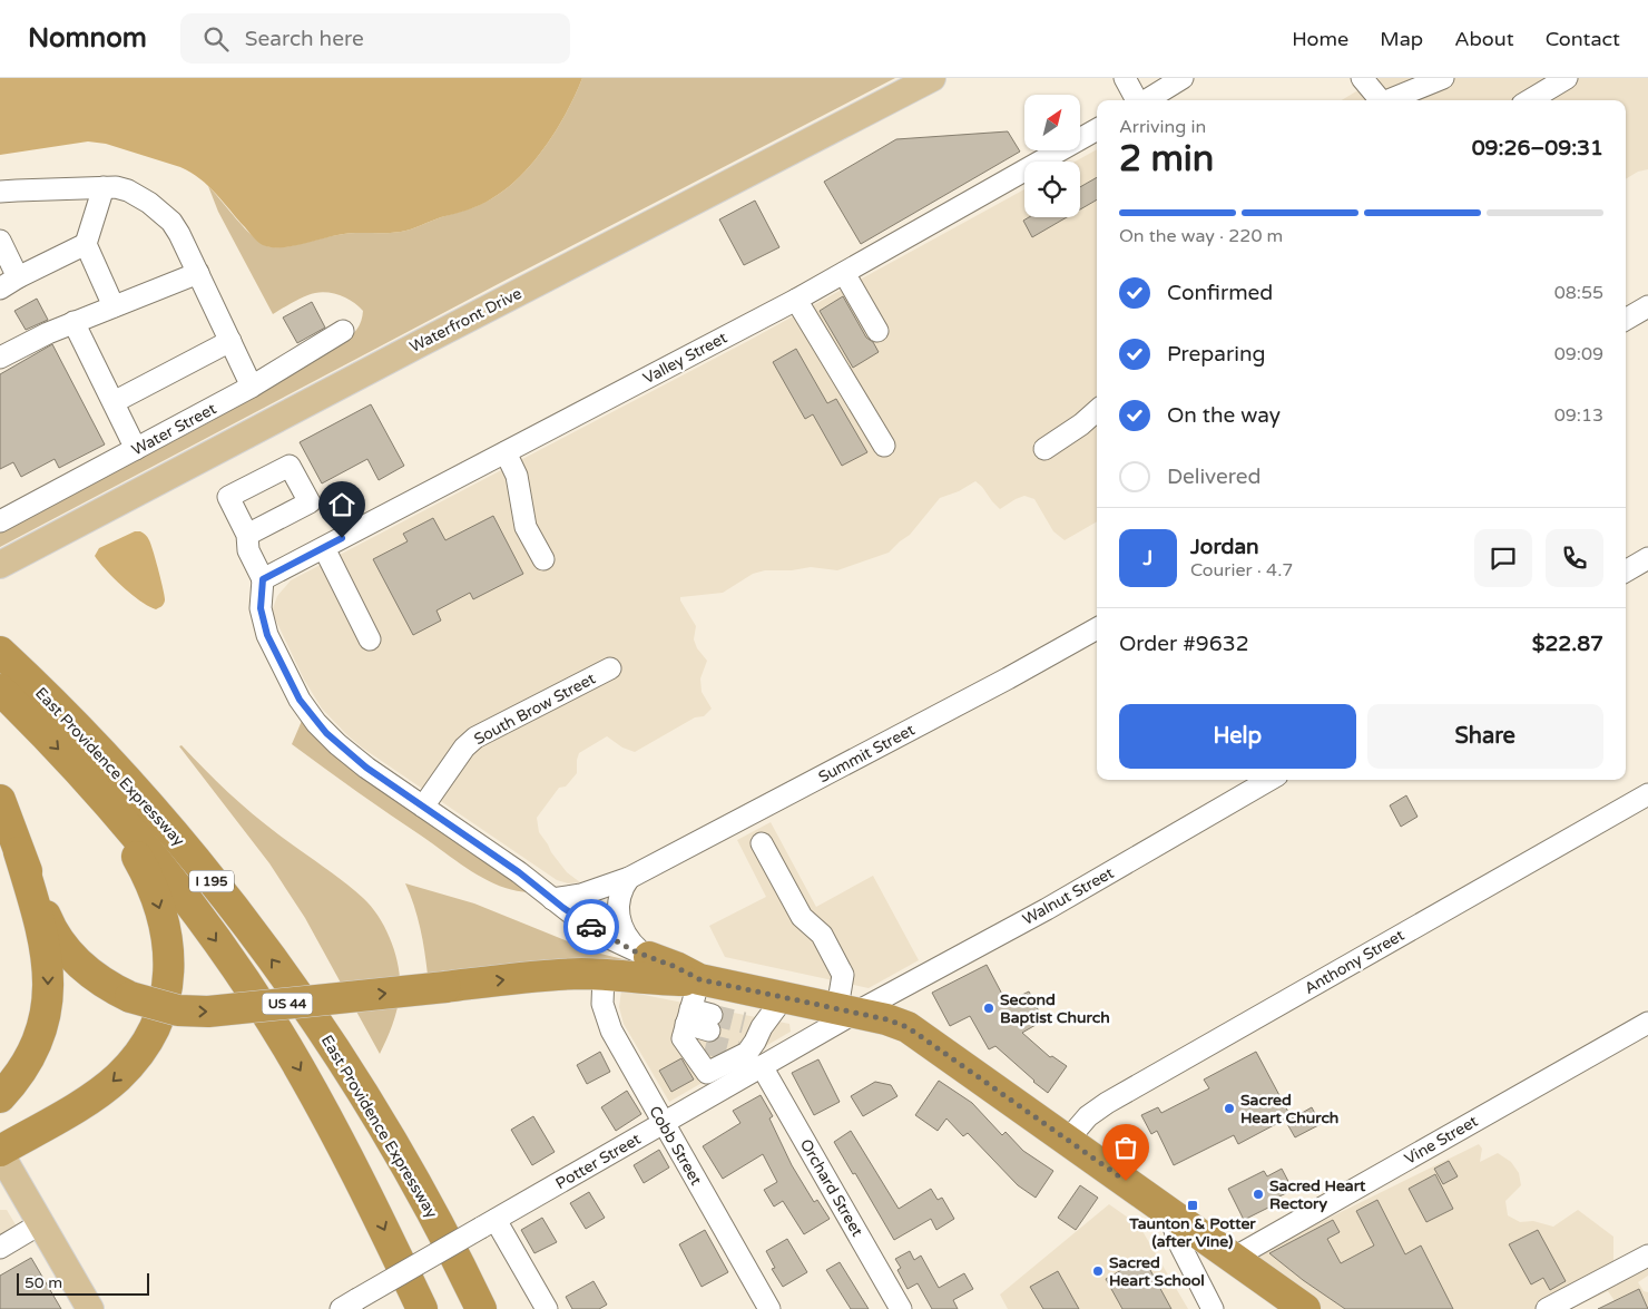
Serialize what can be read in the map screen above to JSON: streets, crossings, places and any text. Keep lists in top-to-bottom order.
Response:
{
  "streets": {
    "highway": ["East Providence Expressway", "I 195", "US 44"],
    "main road": ["Waterfront Drive"],
    "street": [
      "Valley Street",
      "Water Street",
      "South Brow Street",
      "Summit Street",
      "Walnut Street",
      "Anthony Street",
      "Vine Street",
      "Cobb Street",
      "Potter Street",
      "Orchard Street"
    ]
  },
  "crossings": [
    ["Walnut Street", "US 44"],
    ["Walnut Street", "Potter Street"],
    ["Anthony Street", "US 44"],
    ["US 44", "Vine Street"],
    ["US 44", "Cobb Street"],
    ["US 44", "Potter Street"],
    ["Cobb Street", "Potter Street"],
    ["Potter Street", "Orchard Street"]
  ],
  "places": {
    "other": [
      "Second Baptist Church",
      "Sacred Heart Church",
      "Sacred Heart Rectory",
      "Sacred Heart School"
    ],
    "transit": ["Taunton & Potter (after Vine)"]
  },
  "scale_bar": "50 m",
  "north": "top right",
  "page": {
    "header": "Nomnom",
    "search": "Search here",
    "nav": [
      "Home",
      "Map",
      "About",
      "Contact"
    ],
    "heading": ["2 min", "Arriving in", "09:26–09:31"],
    "panel": [
      "Jordan",
      "Courier · 4.7",
      "Order #9632",
      "$22.87"
    ],
    "bar": "On the way · 220 m",
    "list": [
      ["Confirmed", "08:55"],
      ["Preparing", "09:09"],
      ["On the way", "09:13"],
      "Delivered"
    ],
    "round": "J",
    "buttons": ["Help", "Share"],
    "scale": "50 m"
  }
}
